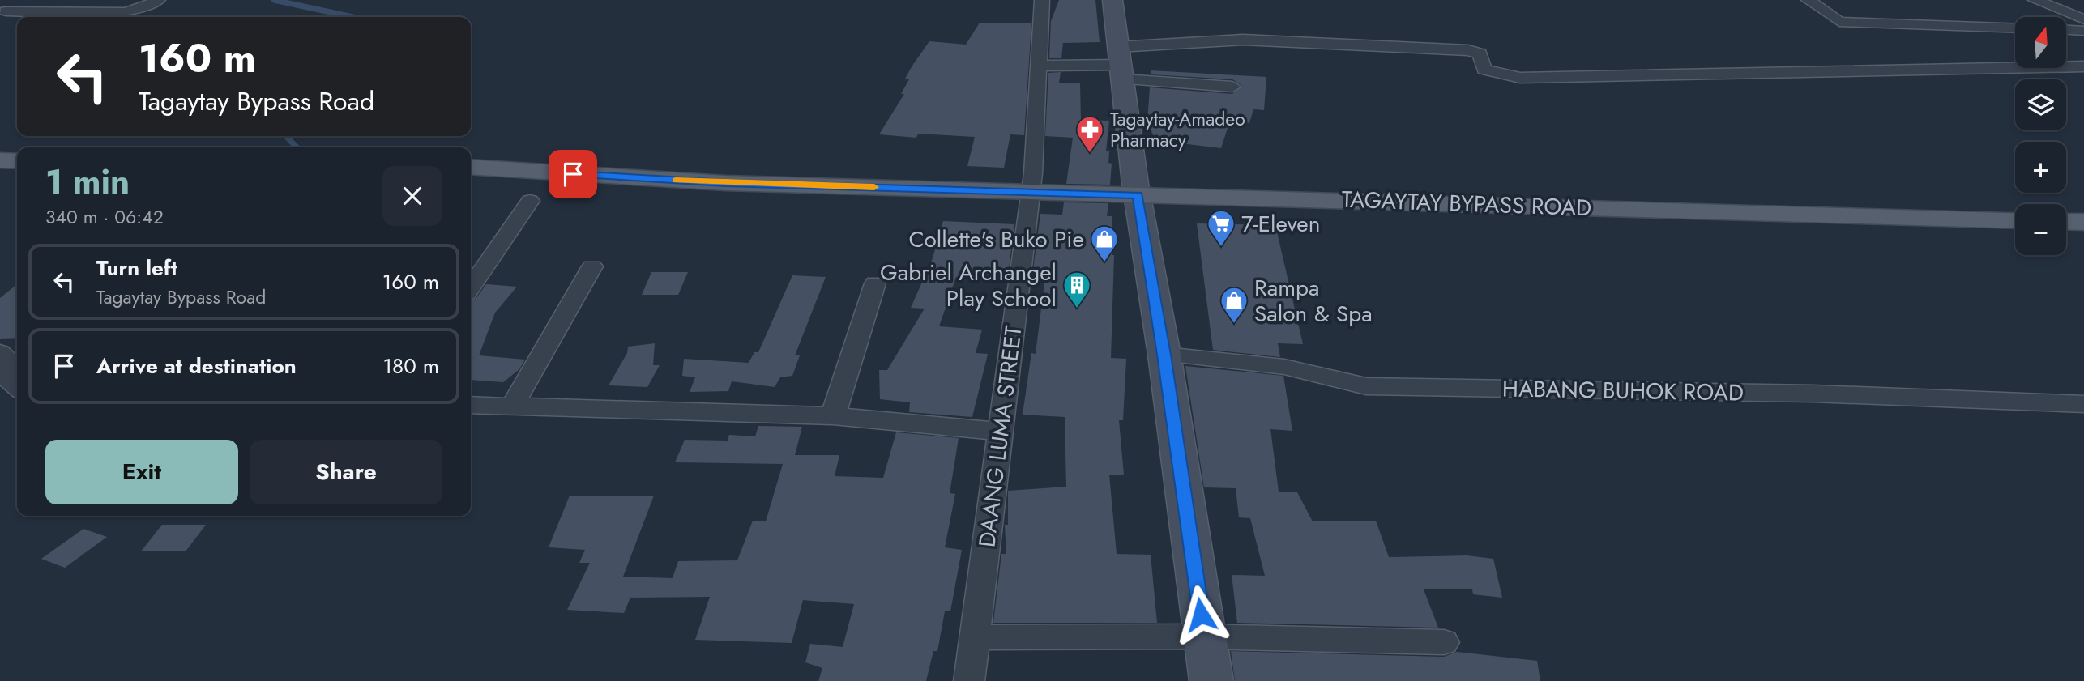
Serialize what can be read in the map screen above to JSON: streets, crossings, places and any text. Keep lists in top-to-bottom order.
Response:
{
  "streets": {
    "main road": ["TAGAYTAY BYPASS ROAD"],
    "street": ["HABANG BUHOK ROAD", "DAANG LUMA STREET"]
  },
  "crossings": [
    ["TAGAYTAY BYPASS ROAD", "DAANG LUMA STREET"]
  ],
  "places": {
    "pharmacy": ["Tagaytay-Amadeo Pharmacy"],
    "supermarket": ["7-Eleven"],
    "shop": ["Collette's Buko Pie", "Rampa Salon & Spa"],
    "building": ["Gabriel Archangel Play School"]
  },
  "north": "top",
  "page": {
    "map_buttons": ["+", "−"],
    "turn": ["160 m", "Tagaytay Bypass Road"],
    "heading": ["1 min", "340 m · 06:42"],
    "list": [
      {
        "name": "Turn left",
        "note": "Tagaytay Bypass Road",
        "value": "160 m"
      },
      {
        "name": "Arrive at destination",
        "value": "180 m"
      }
    ],
    "buttons": ["Exit", "Share"]
  }
}
